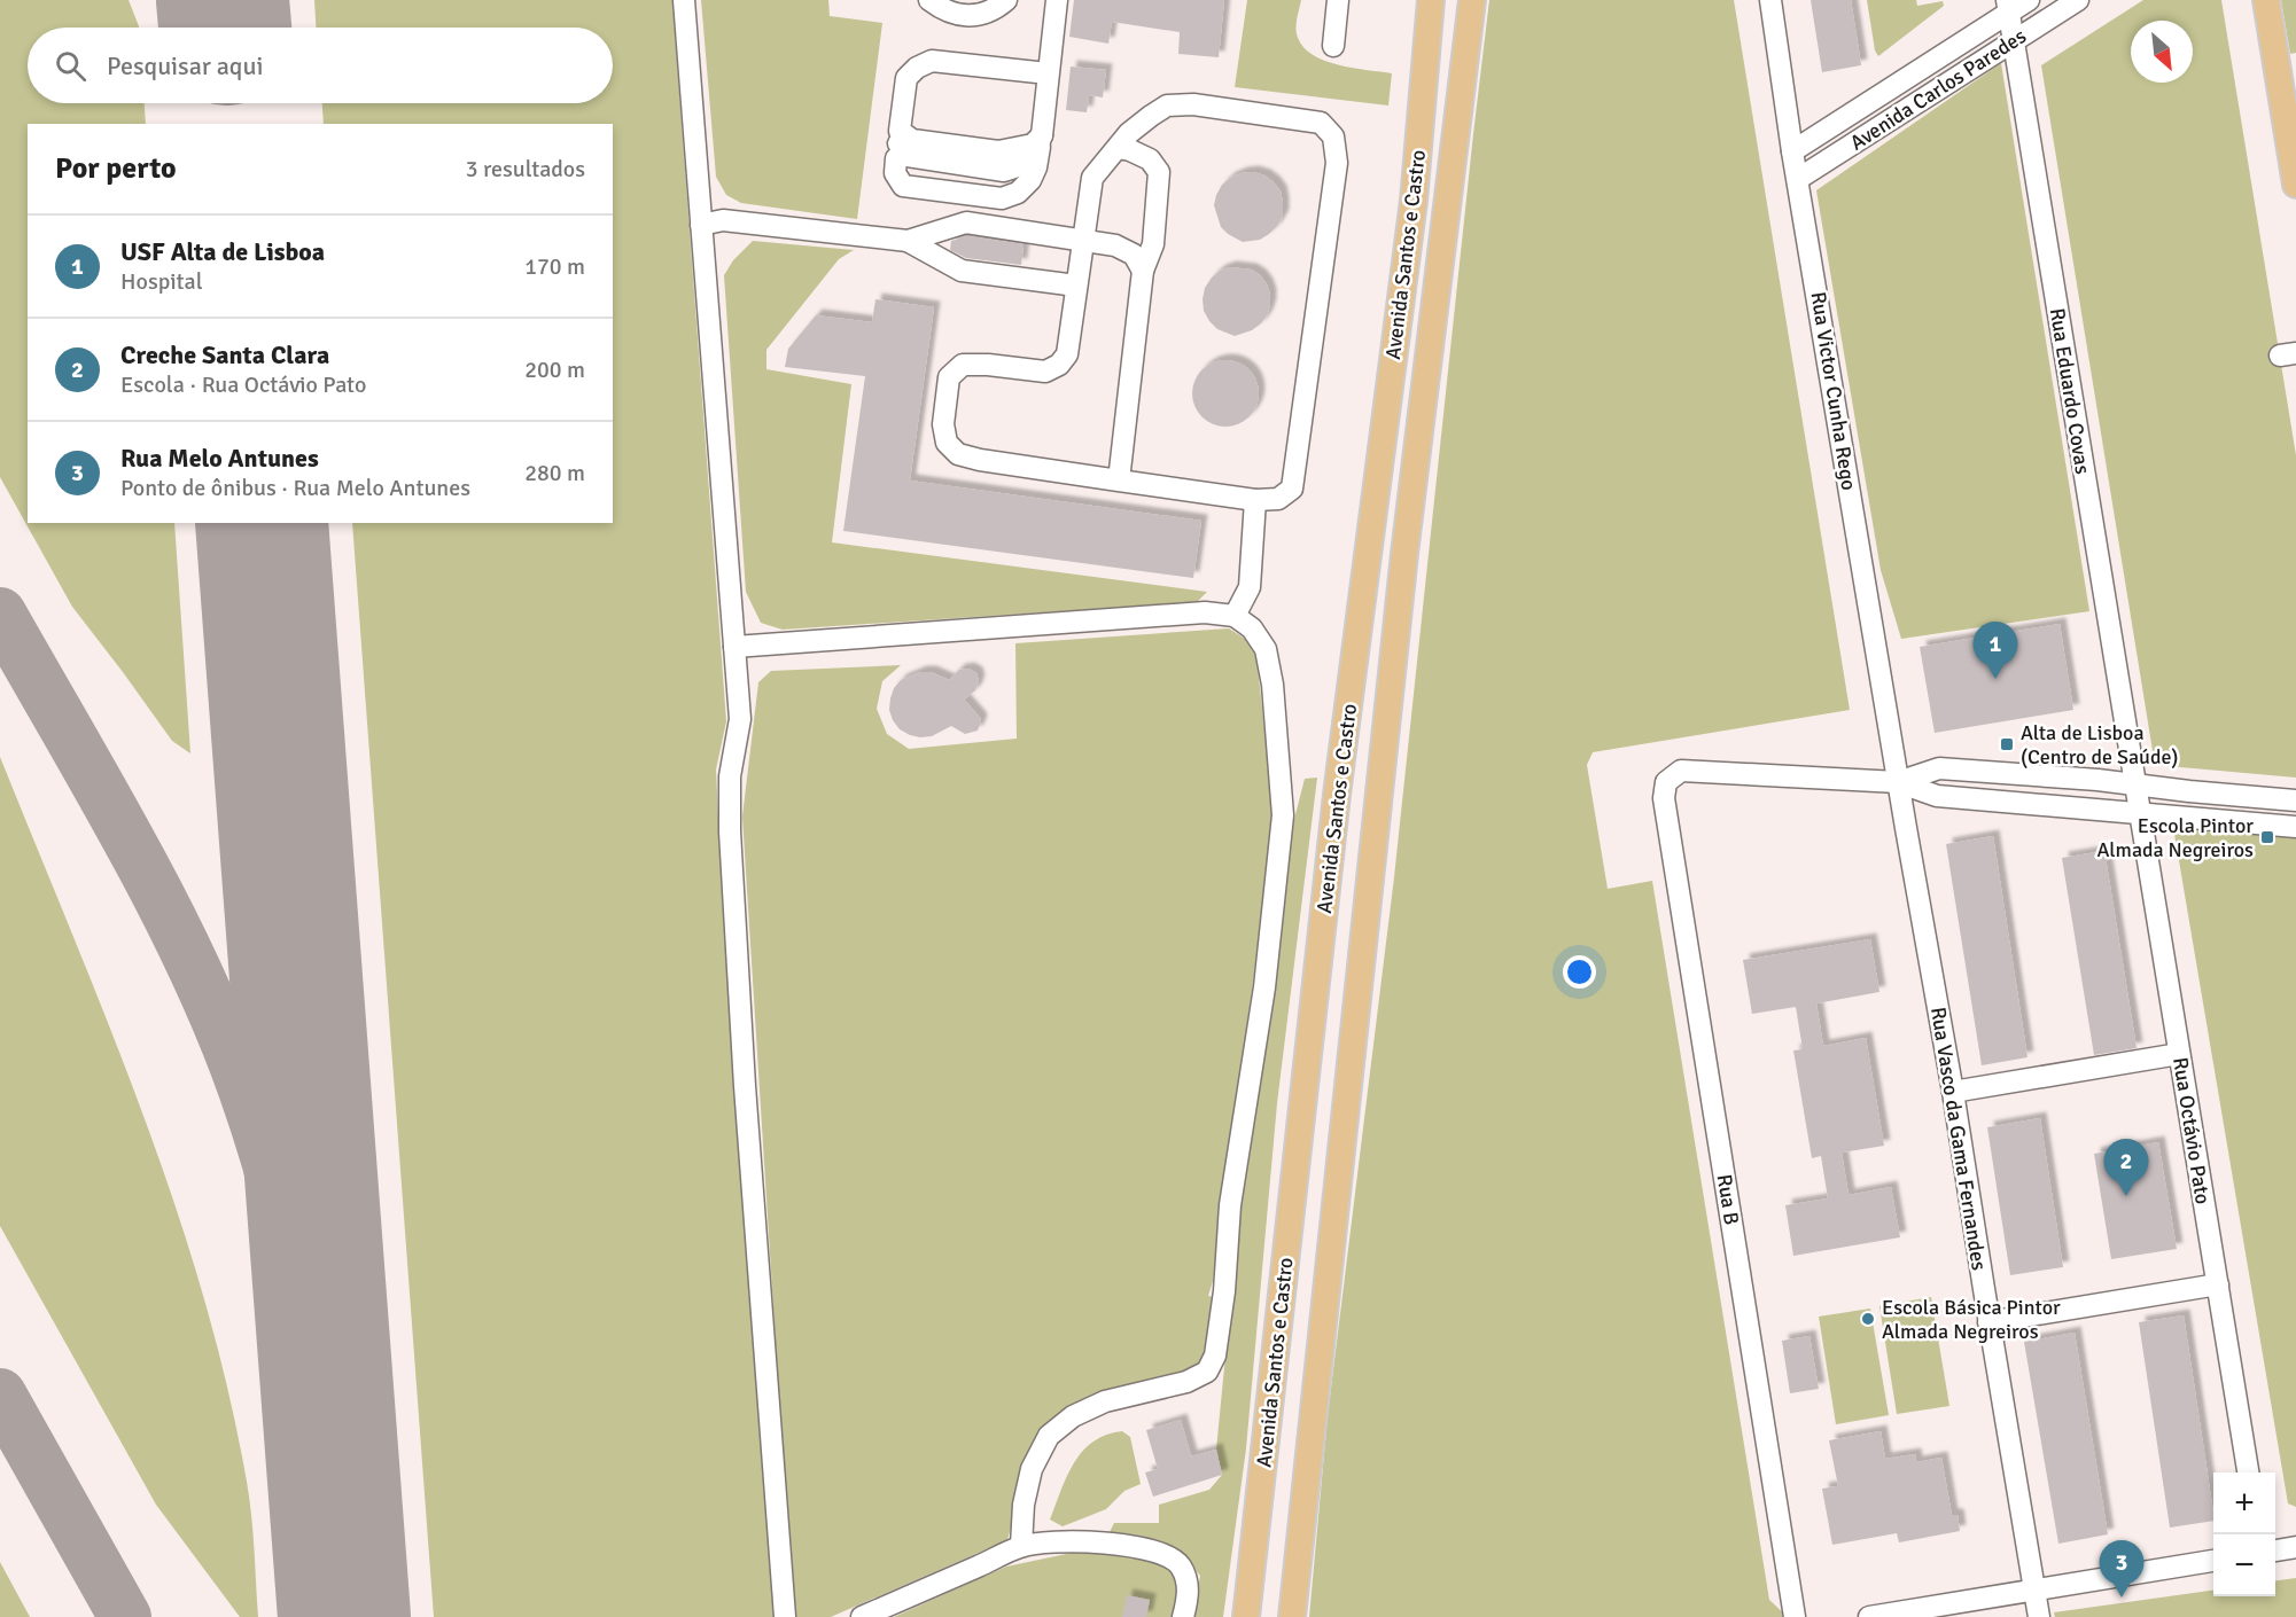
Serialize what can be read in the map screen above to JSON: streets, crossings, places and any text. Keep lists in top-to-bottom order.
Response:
{
  "streets": {
    "main road": ["Avenida Santos e Castro"],
    "street": [
      "Avenida Carlos Paredes",
      "Rua Victor Cunha Rego",
      "Rua Eduardo Covas",
      "Rua Octávio Pato",
      "Rua Vasco da Gama Fernandes",
      "Rua B"
    ]
  },
  "crossings": [
    ["Avenida Carlos Paredes", "Rua Victor Cunha Rego"],
    ["Avenida Carlos Paredes", "Rua Eduardo Covas"],
    ["Rua Victor Cunha Rego", "Rua Vasco da Gama Fernandes"],
    ["Rua Victor Cunha Rego", "Rua B"],
    ["Rua Eduardo Covas", "Rua Octávio Pato"],
    ["Rua Vasco da Gama Fernandes", "Rua B"]
  ],
  "places": {
    "transit": ["Alta de Lisboa (Centro de Saúde)", "Escola Pintor Almada Negreiros"],
    "other": ["Escola Básica Pintor Almada Negreiros"]
  },
  "north": "bottom right",
  "page": {
    "search": "Pesquisar aqui",
    "heading": ["Por perto", "3 resultados"],
    "list": [
      {
        "mark": "1",
        "name": "USF Alta de Lisboa",
        "note": "Hospital",
        "value": "170 m"
      },
      {
        "mark": "2",
        "name": "Creche Santa Clara",
        "note": "Escola · Rua Octávio Pato",
        "value": "200 m"
      },
      {
        "mark": "3",
        "name": "Rua Melo Antunes",
        "note": "Ponto de ônibus · Rua Melo Antunes",
        "value": "280 m"
      }
    ],
    "pins": ["1", "2", "3"],
    "map_buttons": ["+", "−"]
  }
}
